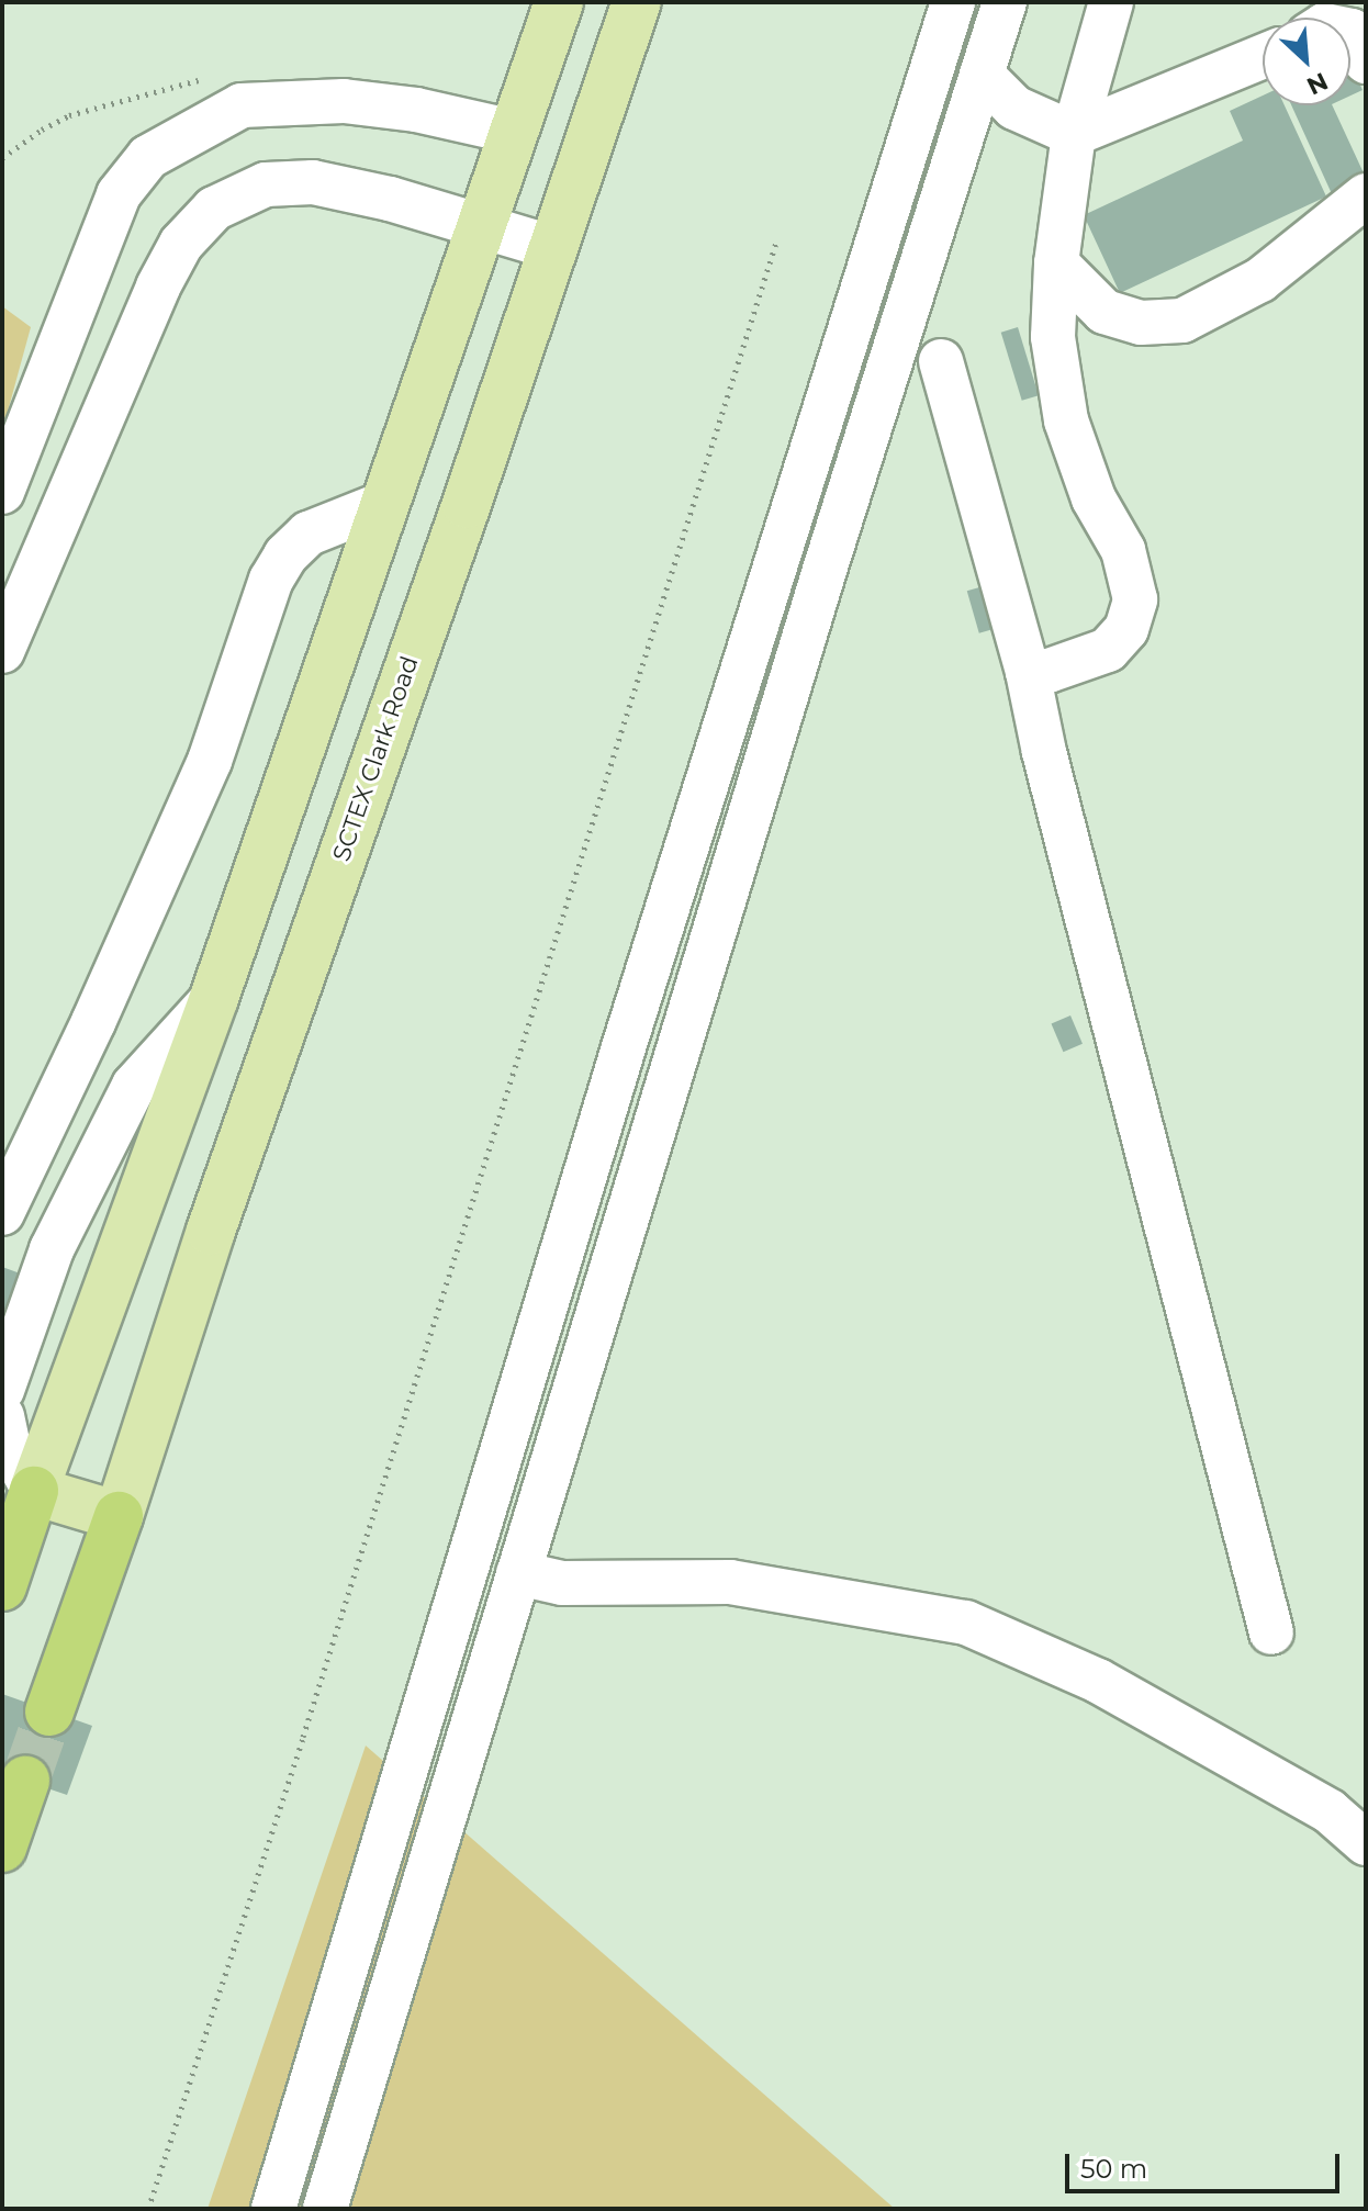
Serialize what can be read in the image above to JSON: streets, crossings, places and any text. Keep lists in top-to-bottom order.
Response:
{
  "streets": {
    "main road": ["SCTEX Clark Road"]
  },
  "scale_bar": "50 m",
  "north": "bottom right"
}
